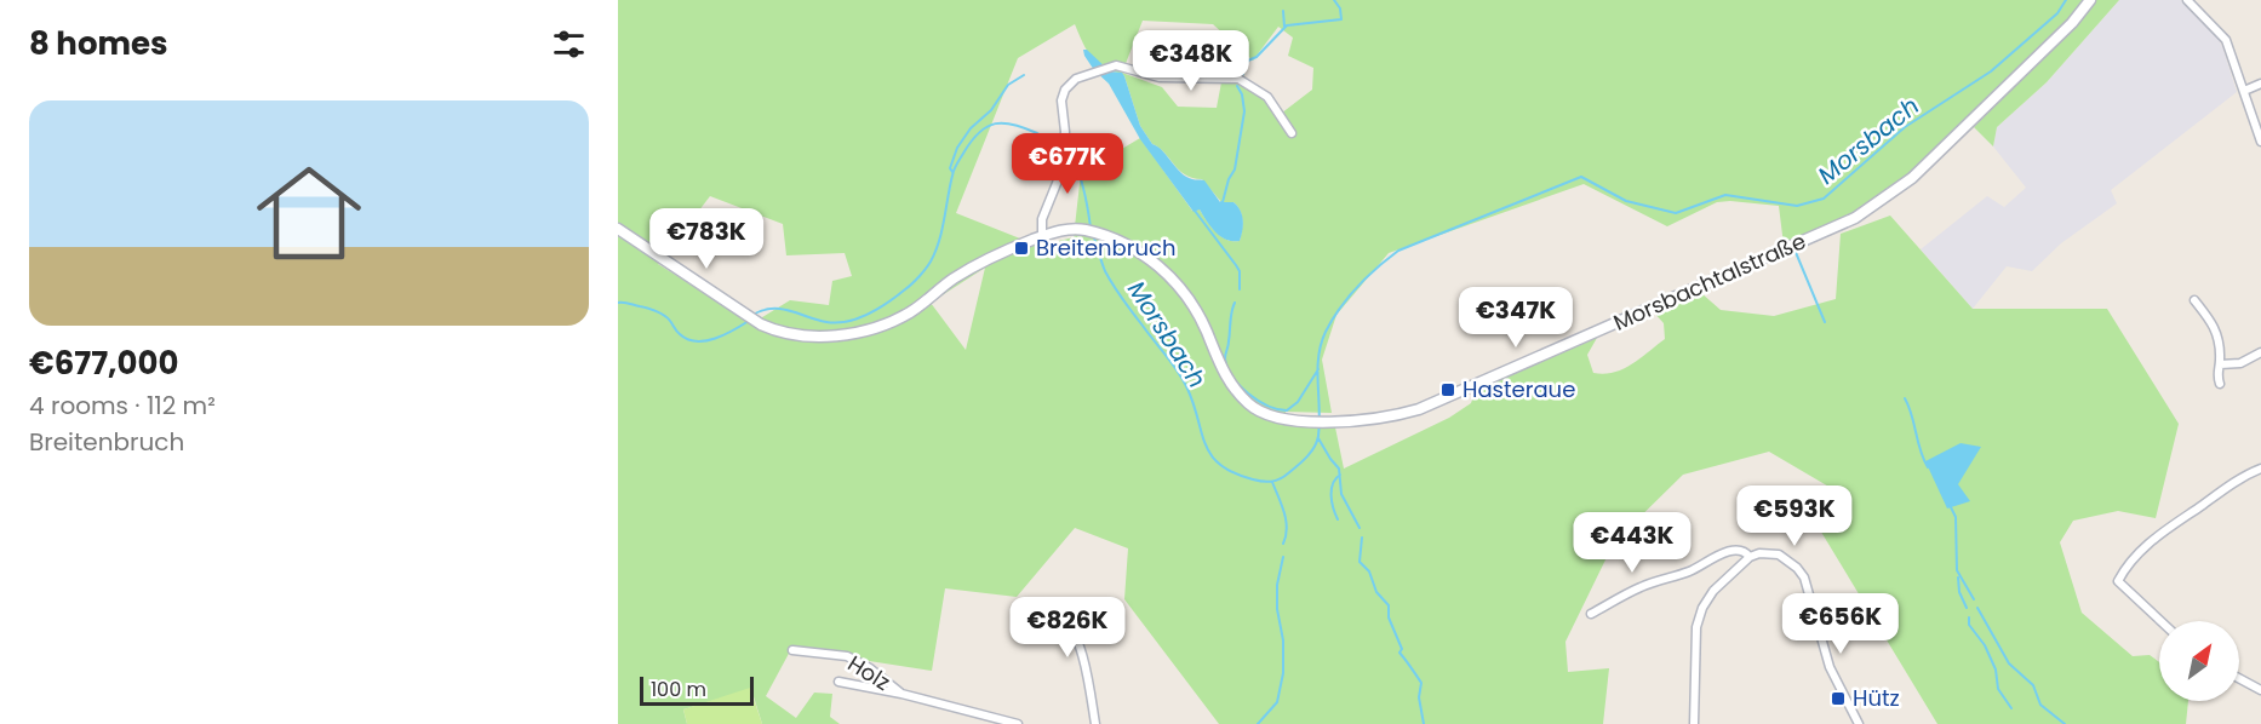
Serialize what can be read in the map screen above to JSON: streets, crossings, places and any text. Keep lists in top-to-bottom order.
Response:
{
  "streets": {
    "main road": ["Morsbachtalstraße"],
    "street": ["Holz"]
  },
  "water": ["Morsbach"],
  "places": {
    "transit": ["Breitenbruch", "Hasteraue", "Hütz"]
  },
  "scale_bar": "100 m",
  "north": "top right",
  "page": {
    "heading": "8 homes",
    "price": [
      "€348K",
      "€677K",
      "€783K",
      "€347K",
      "€593K",
      "€443K",
      "€656K",
      "€826K"
    ],
    "list": [
      {
        "name": "€677,000",
        "note": "4 rooms · 112 m² · Breitenbruch"
      }
    ],
    "scale": "100 m"
  }
}
